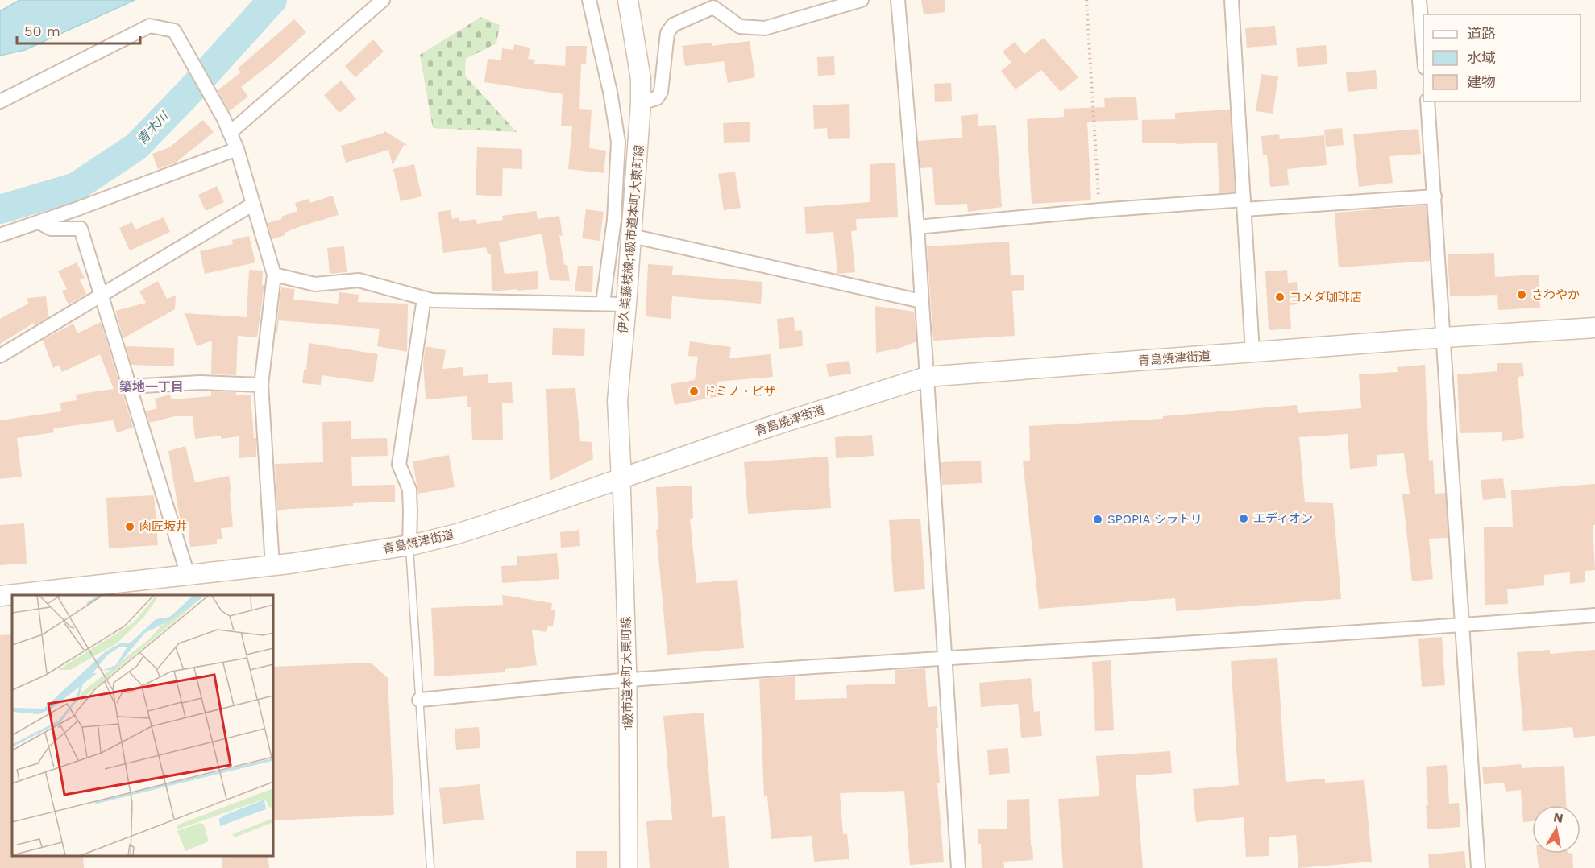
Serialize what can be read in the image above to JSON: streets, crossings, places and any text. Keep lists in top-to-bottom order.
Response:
{
  "streets": {
    "main road": ["伊久美藤枝線;1級市道本町大東町線", "青島焼津街道"],
    "street": ["1級市道本町大東町線"]
  },
  "crossings": [
    ["伊久美藤枝線;1級市道本町大東町線", "青島焼津街道"],
    ["伊久美藤枝線;1級市道本町大東町線", "1級市道本町大東町線"],
    ["青島焼津街道", "1級市道本町大東町線"]
  ],
  "districts": ["築地一丁目"],
  "water": ["青木川"],
  "places": [
    "さわやか",
    "コメダ珈琲店",
    "ドミノ・ピザ",
    "エディオン",
    "SPOPIA シラトリ",
    "肉匠坂井"
  ],
  "legend": ["道路", "水域", "建物"],
  "scale_bar": "50 m",
  "north": "top"
}
